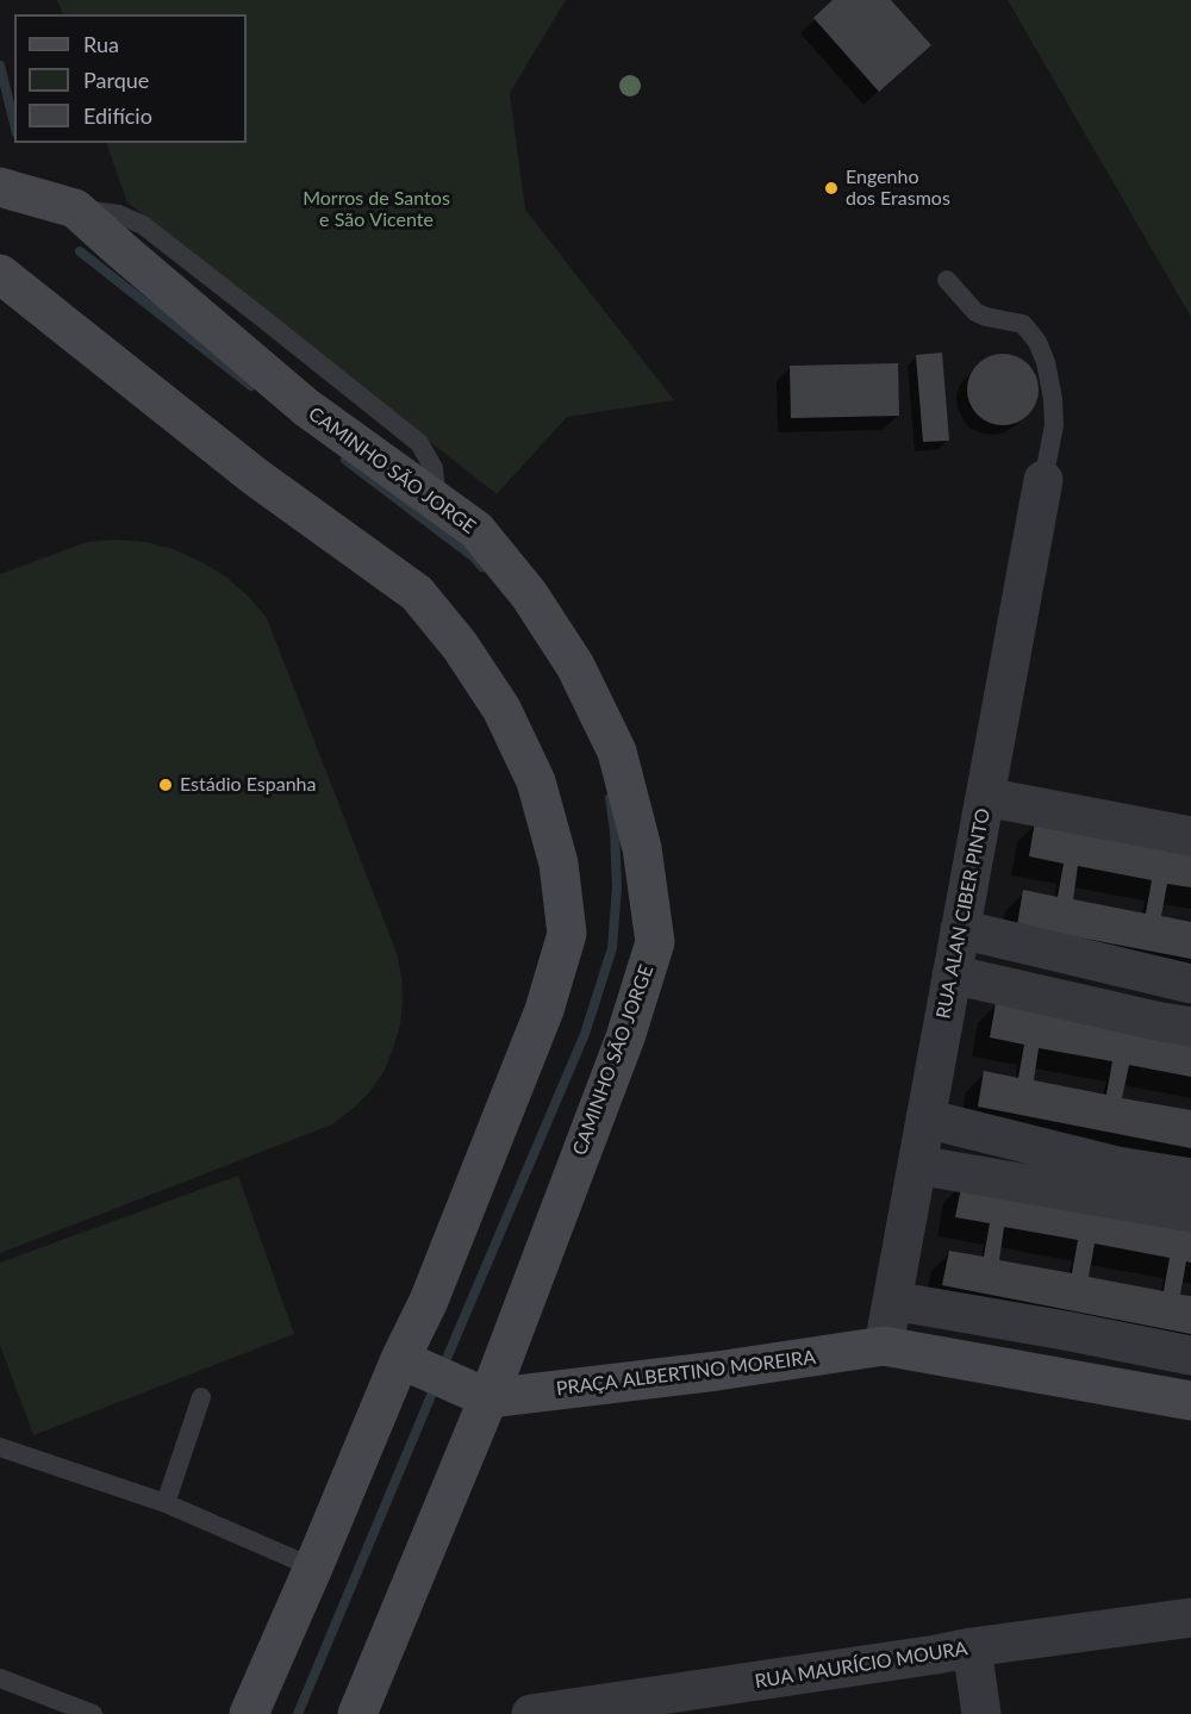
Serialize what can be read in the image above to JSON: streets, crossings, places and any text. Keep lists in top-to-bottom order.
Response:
{
  "streets": {
    "street": [
      "CAMINHO SÃO JORGE",
      "RUA ALAN CIBER PINTO",
      "PRAÇA ALBERTINO MOREIRA",
      "RUA MAURÍCIO MOURA"
    ]
  },
  "crossings": [
    ["CAMINHO SÃO JORGE", "PRAÇA ALBERTINO MOREIRA"],
    ["RUA ALAN CIBER PINTO", "PRAÇA ALBERTINO MOREIRA"]
  ],
  "parks": ["Morros de Santos e São Vicente"],
  "places": ["Engenho dos Erasmos", "Estádio Espanha"],
  "legend": ["Rua", "Parque", "Edifício"]
}
